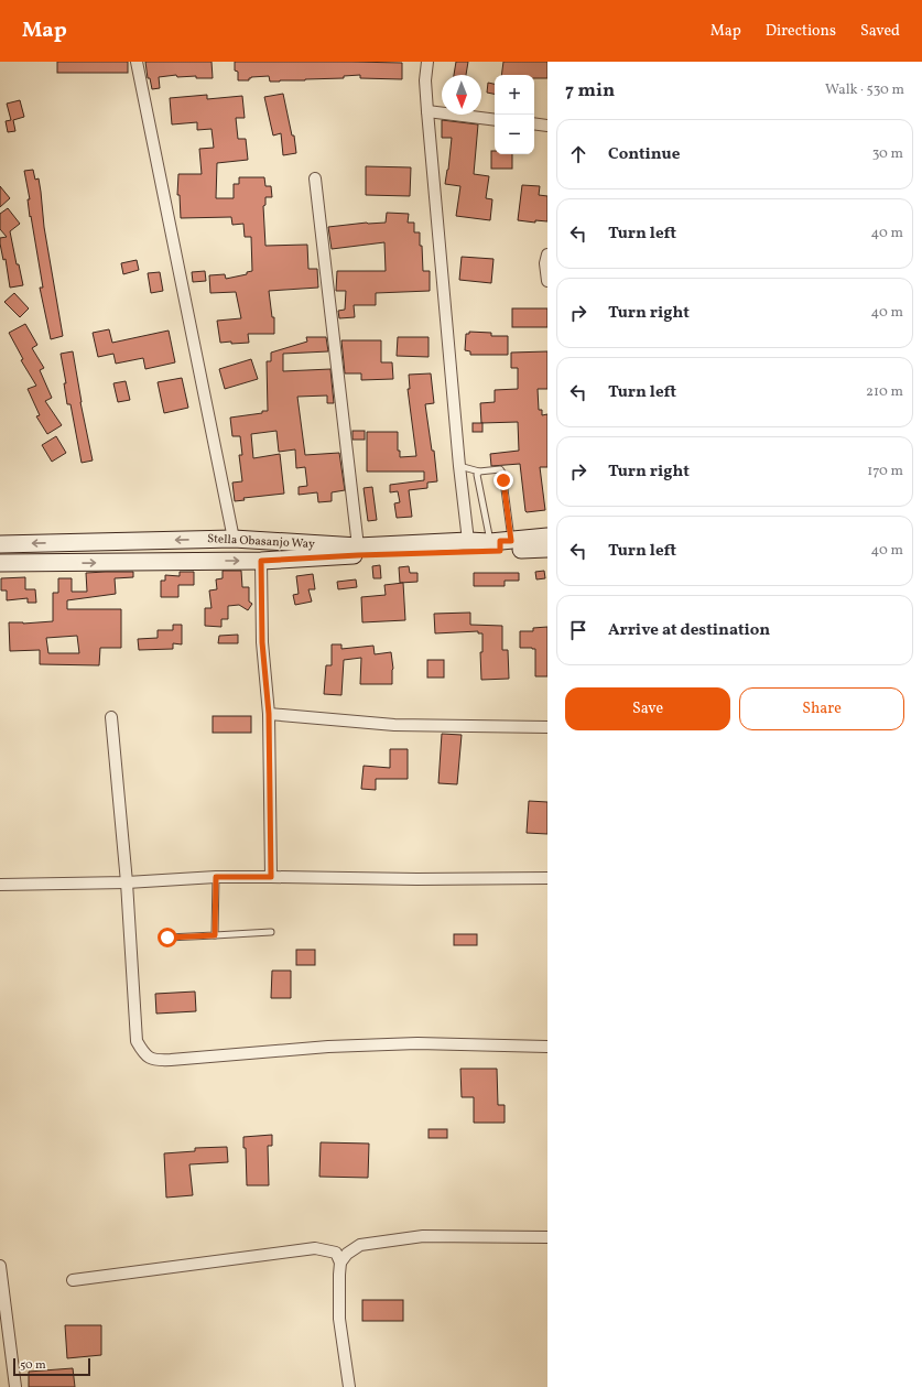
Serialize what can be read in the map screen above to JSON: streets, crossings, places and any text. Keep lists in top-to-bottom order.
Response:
{
  "streets": {
    "street": ["Stella Obasanjo Way"]
  },
  "scale_bar": "50 m",
  "north": "bottom",
  "page": {
    "header": "Map",
    "nav": ["Map", "Directions", "Saved"],
    "heading": ["7 min", "Walk · 530 m"],
    "map_buttons": ["+", "−"],
    "list": [
      ["Continue", "30 m"],
      ["Turn left", "40 m"],
      ["Turn right", "40 m"],
      ["Turn left", "210 m"],
      ["Turn right", "170 m"],
      ["Turn left", "40 m"],
      "Arrive at destination"
    ],
    "buttons": ["Save", "Share"],
    "scale": "50 m"
  }
}
